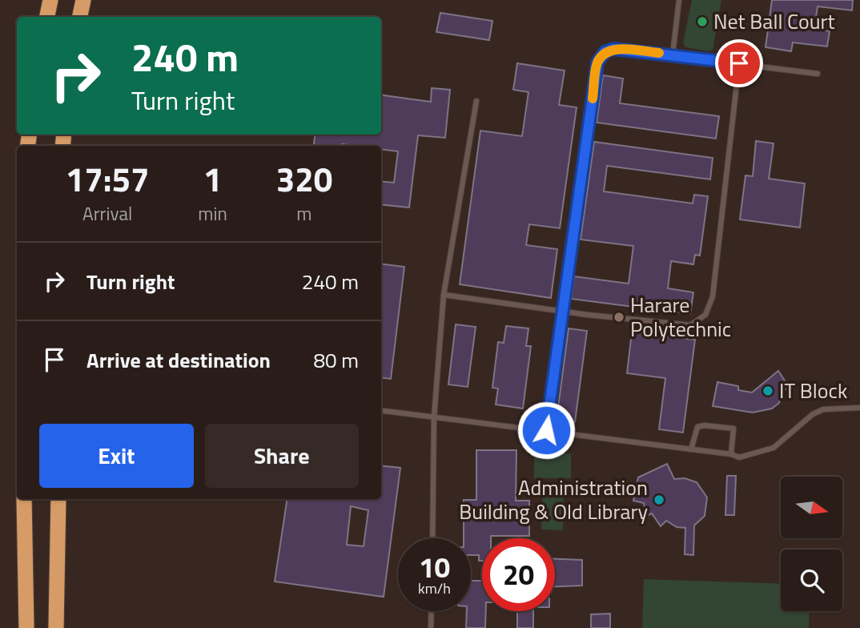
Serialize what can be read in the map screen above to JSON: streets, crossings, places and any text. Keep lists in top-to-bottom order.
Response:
{
  "places": [
    "Net Ball Court",
    "Harare Polytechnic",
    "IT Block",
    "Administration Building & Old Library"
  ],
  "north": "right",
  "page": {
    "turn": ["240 m", "Turn right"],
    "eta": [
      "17:57",
      "Arrival",
      "1",
      "min",
      "320",
      "m"
    ],
    "list": [
      {
        "name": "Turn right",
        "value": "240 m"
      },
      {
        "name": "Arrive at destination",
        "value": "80 m"
      }
    ],
    "buttons": ["Exit", "Share"],
    "speed": "10 km/h",
    "limit": "20"
  }
}
